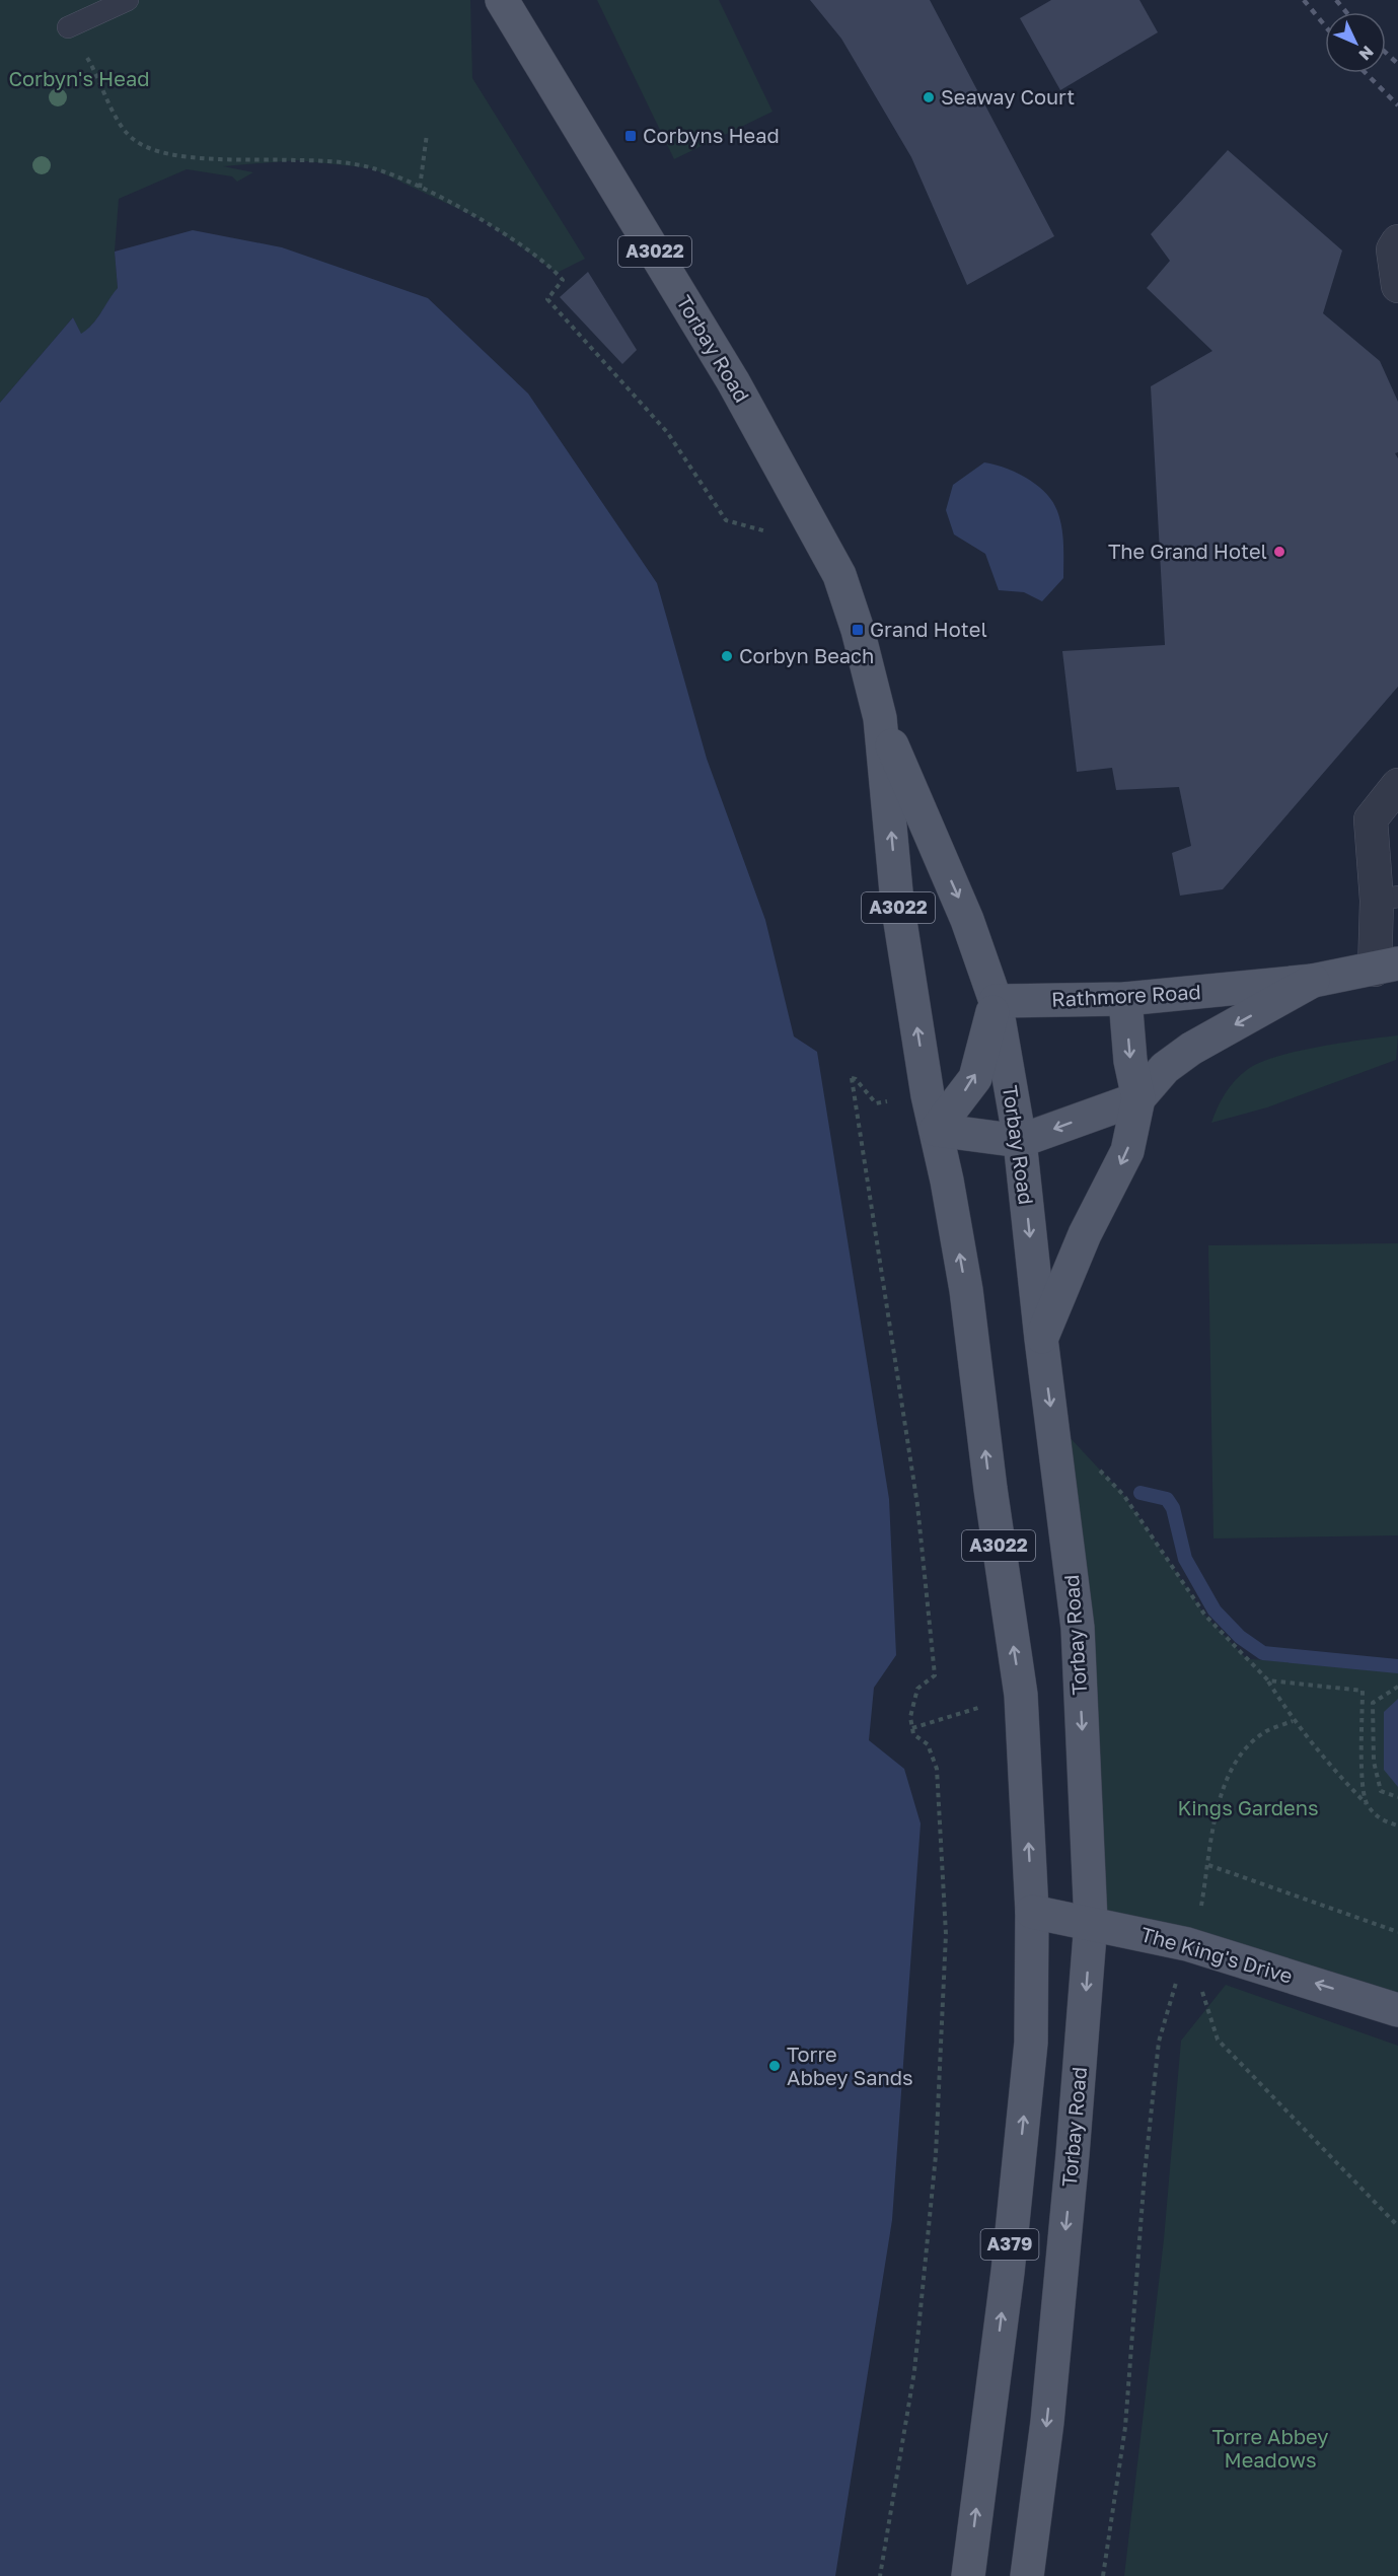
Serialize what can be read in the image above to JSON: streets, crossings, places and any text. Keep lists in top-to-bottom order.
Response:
{
  "streets": {
    "main road": [
      "A3022",
      "Torbay Road",
      "Rathmore Road",
      "The King's Drive",
      "A379"
    ]
  },
  "crossings": [
    ["Torbay Road", "Rathmore Road"],
    ["Torbay Road", "The King's Drive"]
  ],
  "one_way": ["The King's Drive"],
  "parks": ["Corbyn's Head", "Kings Gardens", "Torre Abbey Meadows"],
  "places": {
    "other": [
      "Seaway Court",
      "The Grand Hotel",
      "Corbyn Beach",
      "Torre Abbey Sands"
    ],
    "transit": ["Corbyns Head", "Grand Hotel"]
  },
  "north": "bottom right"
}
